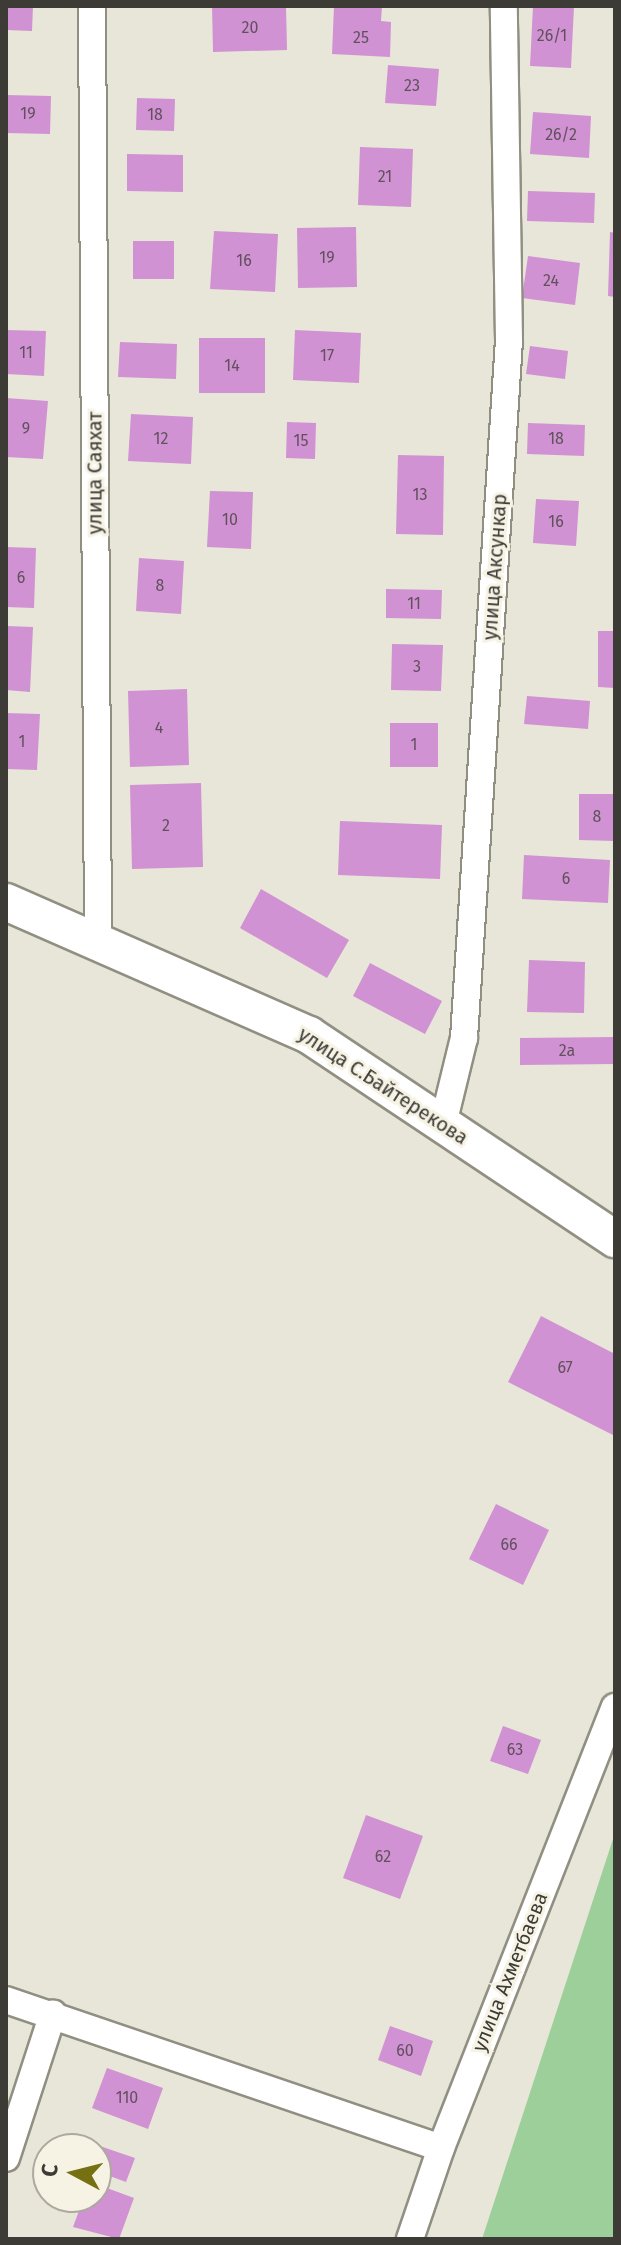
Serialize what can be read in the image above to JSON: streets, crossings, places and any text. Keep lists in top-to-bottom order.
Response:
{
  "streets": {
    "main road": ["улица С.Байтерекова"],
    "street": ["улица Саяхат", "улица Аксункар", "улица Ахметбаева"]
  },
  "crossings": [
    ["улица Саяхат", "улица С.Байтерекова"],
    ["улица Аксункар", "улица С.Байтерекова"]
  ],
  "house_numbers": [
    "20",
    "26/1",
    "25",
    "23",
    "19",
    "18",
    "26/2",
    "21",
    "19",
    "16",
    "24",
    "11",
    "17",
    "14",
    "9",
    "12",
    "18",
    "15",
    "13",
    "10",
    "16",
    "6",
    "8",
    "11",
    "3",
    "4",
    "1",
    "1",
    "8",
    "2",
    "6",
    "2а",
    "67",
    "66",
    "63",
    "62",
    "60",
    "110"
  ],
  "north": "left"
}
